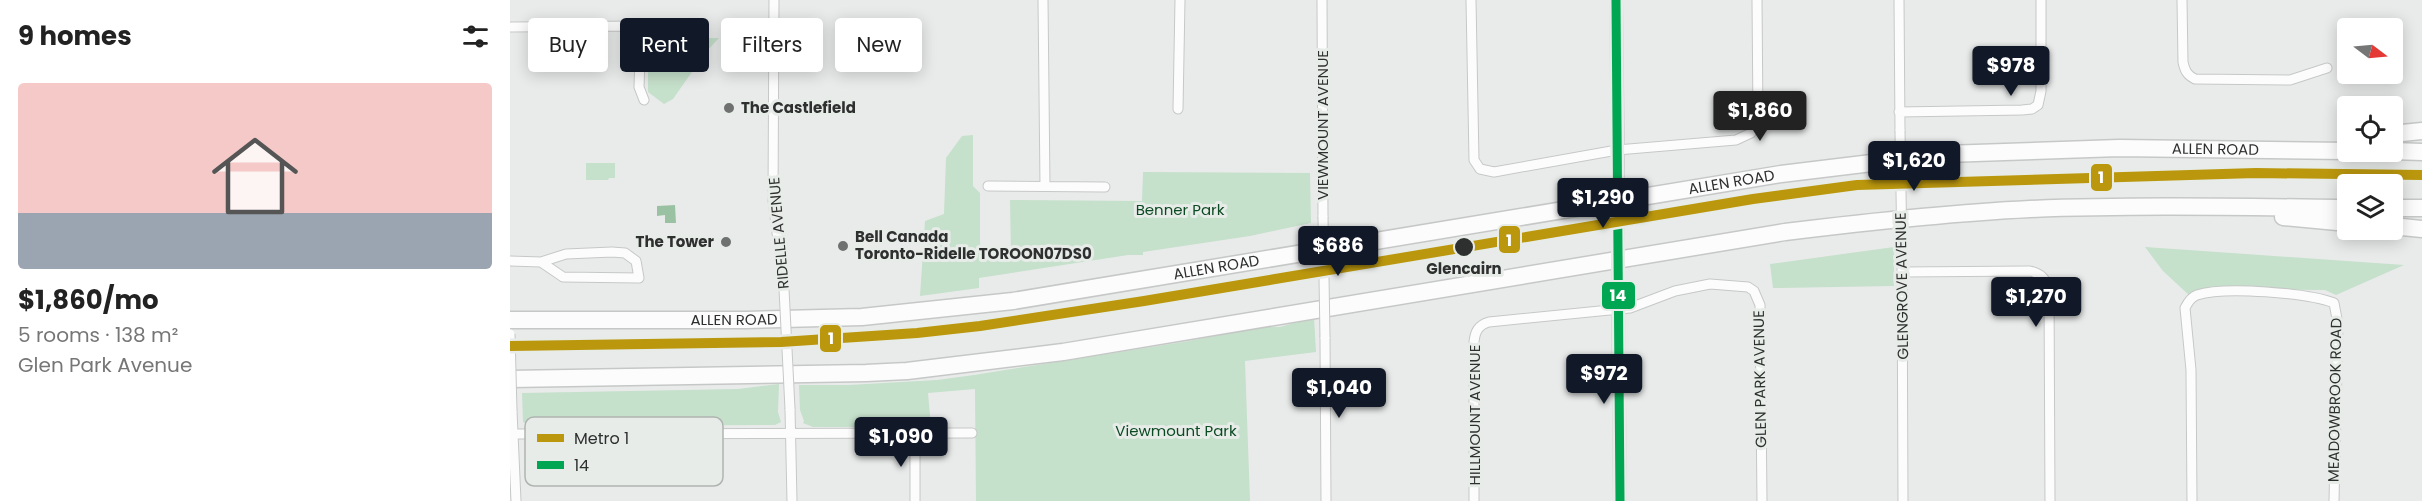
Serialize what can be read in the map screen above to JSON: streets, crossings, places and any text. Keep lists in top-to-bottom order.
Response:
{
  "streets": {
    "highway": ["ALLEN ROAD"],
    "street": [
      "VIEWMOUNT AVENUE",
      "RIDELLE AVENUE",
      "GLENGROVE AVENUE",
      "GLEN PARK AVENUE",
      "MEADOWBROOK ROAD",
      "HILLMOUNT AVENUE"
    ]
  },
  "crossings": [
    ["GLEN PARK AVENUE", "HILLMOUNT AVENUE"]
  ],
  "parks": ["Benner Park", "Viewmount Park"],
  "places": [
    "The Castlefield",
    "The Tower",
    "Bell Canada Toronto-Ridelle TOROON07DS0",
    "Glencairn"
  ],
  "lines": ["transit line 14", "metro line 1"],
  "legend": ["Metro 1", "14"],
  "north": "right",
  "page": {
    "heading": "9 homes",
    "chip": [
      "Buy",
      "Rent",
      "Filters",
      "New"
    ],
    "price": [
      "$978",
      "$1,860",
      "$1,620",
      "$1,290",
      "$686",
      "$1,270",
      "$972",
      "$1,040",
      "$1,090"
    ],
    "list": [
      {
        "name": "$1,860/mo",
        "note": "5 rooms · 138 m² · Glen Park Avenue"
      }
    ]
  }
}
